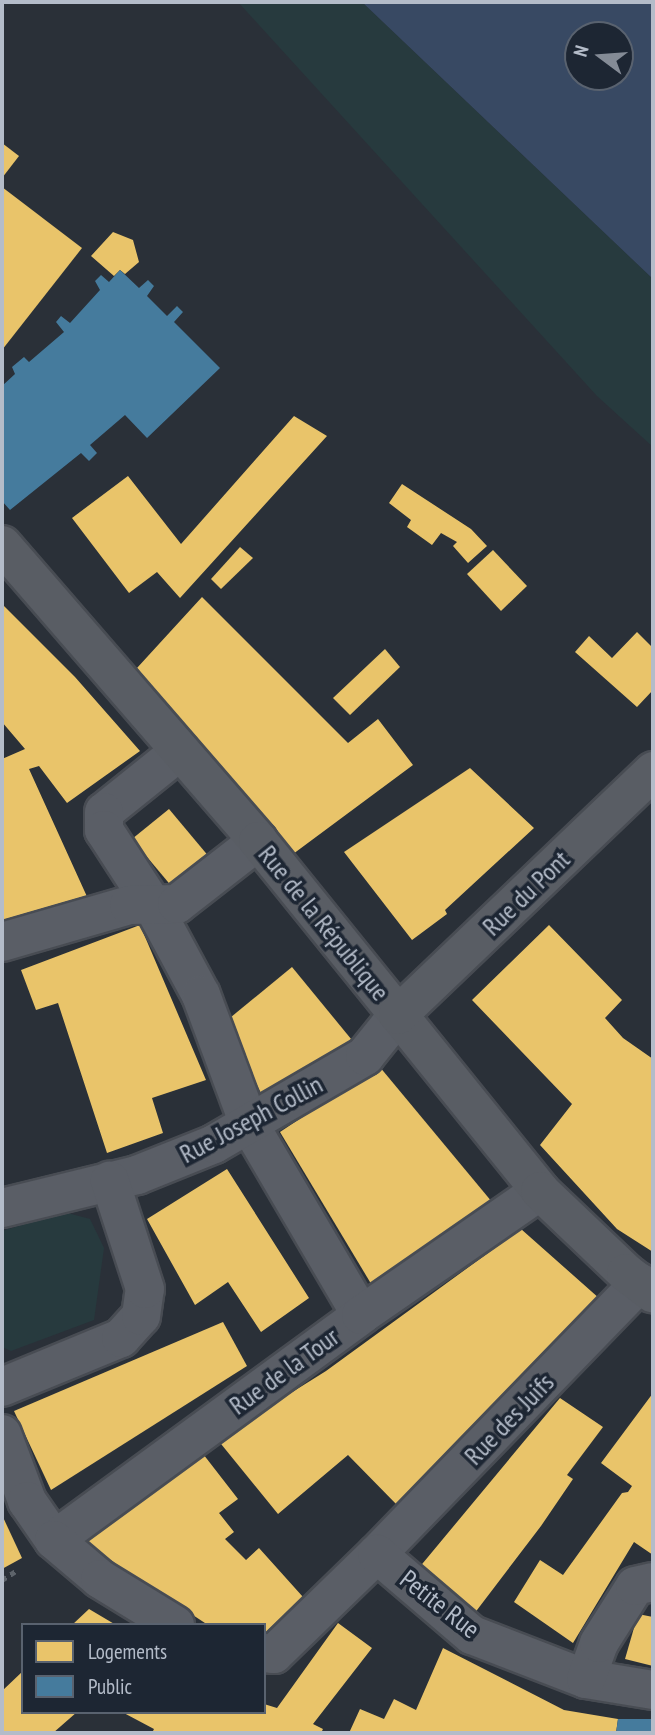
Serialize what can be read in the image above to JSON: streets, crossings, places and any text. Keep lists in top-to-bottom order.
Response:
{
  "streets": {
    "main road": ["Rue du Pont", "Rue de la République"],
    "street": [
      "Rue Joseph Collin",
      "Rue de la Tour",
      "Rue des Juifs",
      "Petite Rue"
    ]
  },
  "crossings": [
    ["Rue du Pont", "Rue de la République"],
    ["Rue du Pont", "Rue Joseph Collin"],
    ["Rue de la République", "Rue Joseph Collin"],
    ["Rue de la République", "Rue de la Tour"],
    ["Rue de la République", "Rue des Juifs"],
    ["Rue des Juifs", "Petite Rue"]
  ],
  "legend": ["Logements", "Public"],
  "north": "left"
}
